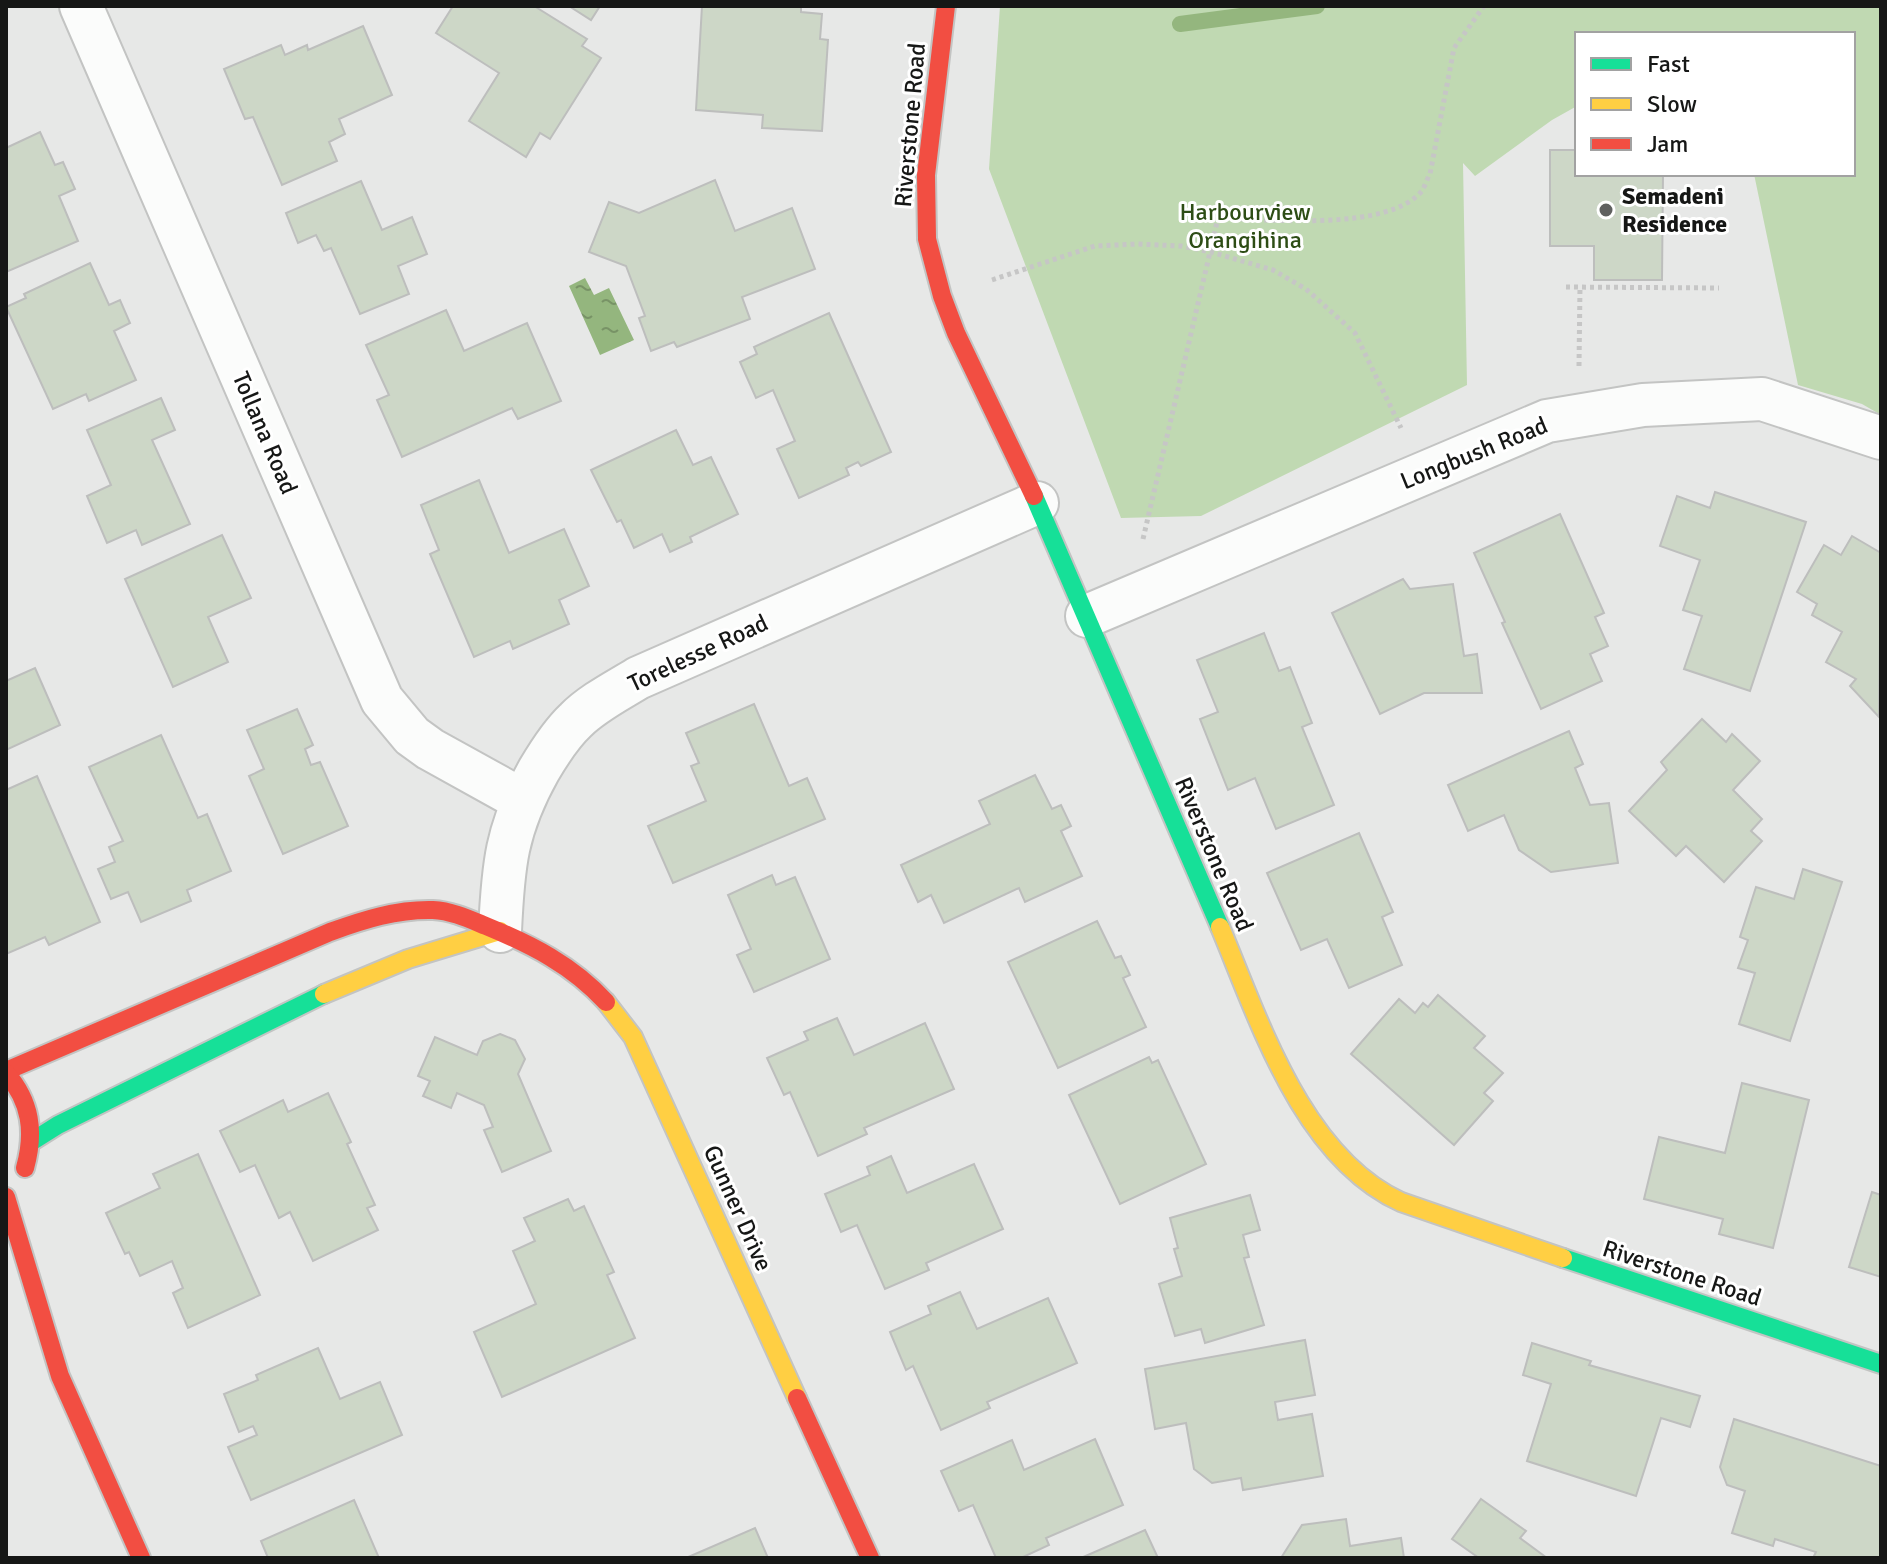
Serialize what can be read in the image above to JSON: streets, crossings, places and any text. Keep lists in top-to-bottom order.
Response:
{
  "streets": {
    "street": [
      "Riverstone Road",
      "Tollana Road",
      "Longbush Road",
      "Torelesse Road",
      "Gunner Drive"
    ]
  },
  "crossings": [
    ["Riverstone Road", "Longbush Road"],
    ["Riverstone Road", "Torelesse Road"],
    ["Tollana Road", "Torelesse Road"],
    ["Torelesse Road", "Gunner Drive"]
  ],
  "parks": ["Harbourview Orangihina"],
  "places": ["Semadeni Residence"],
  "legend": ["Fast", "Slow", "Jam"]
}
